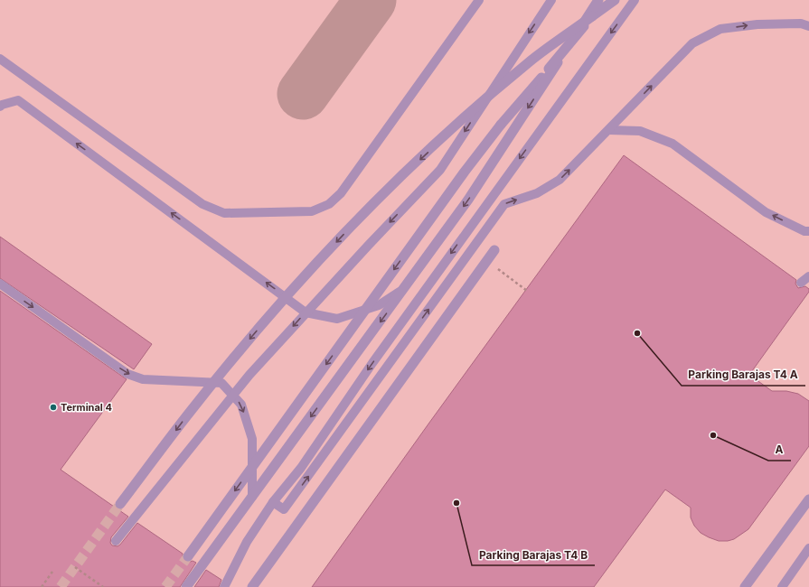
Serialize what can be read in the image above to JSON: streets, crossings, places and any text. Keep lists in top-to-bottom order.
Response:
{
  "places": [
    "Parking Barajas T4 A",
    "Terminal 4",
    "A",
    "Parking Barajas T4 B"
  ]
}
